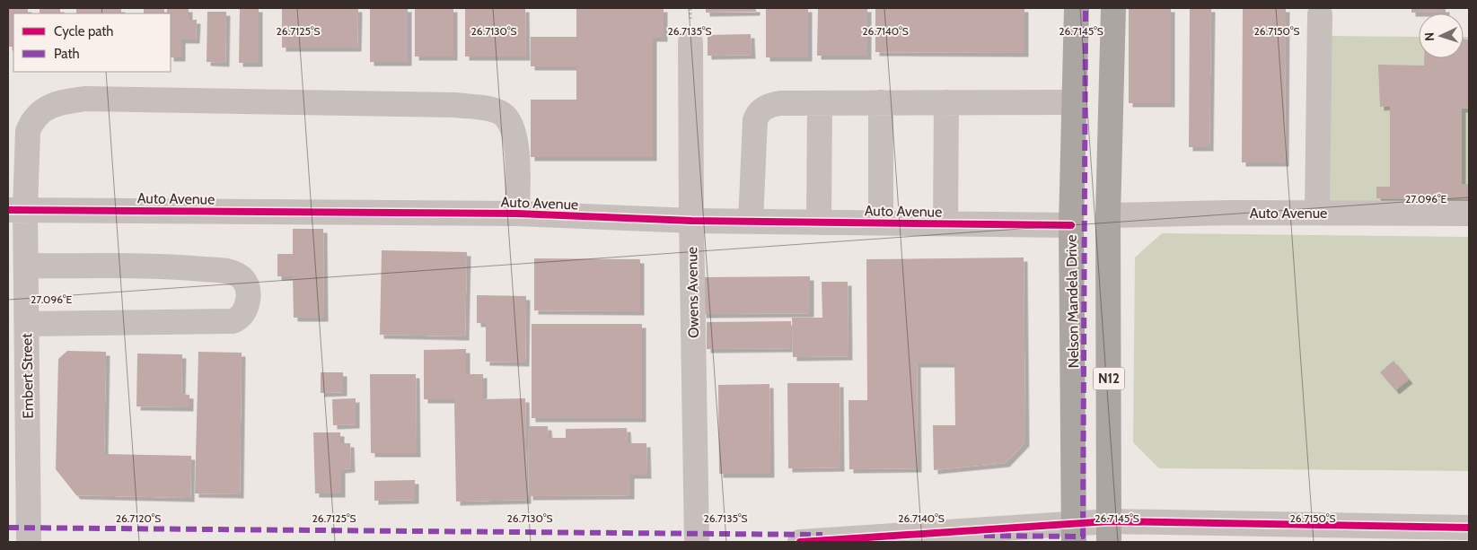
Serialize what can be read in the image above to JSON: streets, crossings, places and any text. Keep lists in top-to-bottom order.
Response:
{
  "streets": {
    "highway": ["Nelson Mandela Drive", "N12"],
    "street": ["Auto Avenue", "Owens Avenue", "Embert Street"]
  },
  "crossings": [
    ["Auto Avenue", "Owens Avenue"],
    ["Auto Avenue", "Nelson Mandela Drive"],
    ["Auto Avenue", "Embert Street"],
    ["Auto Avenue", "N12"]
  ],
  "legend": ["Cycle path", "Path"],
  "north": "left",
  "coordinates": [
    "26.7125°S",
    "26.7130°S",
    "26.7135°S",
    "26.7140°S",
    "26.7145°S",
    "26.7150°S",
    "27.096°E",
    "26.7120°S"
  ]
}
